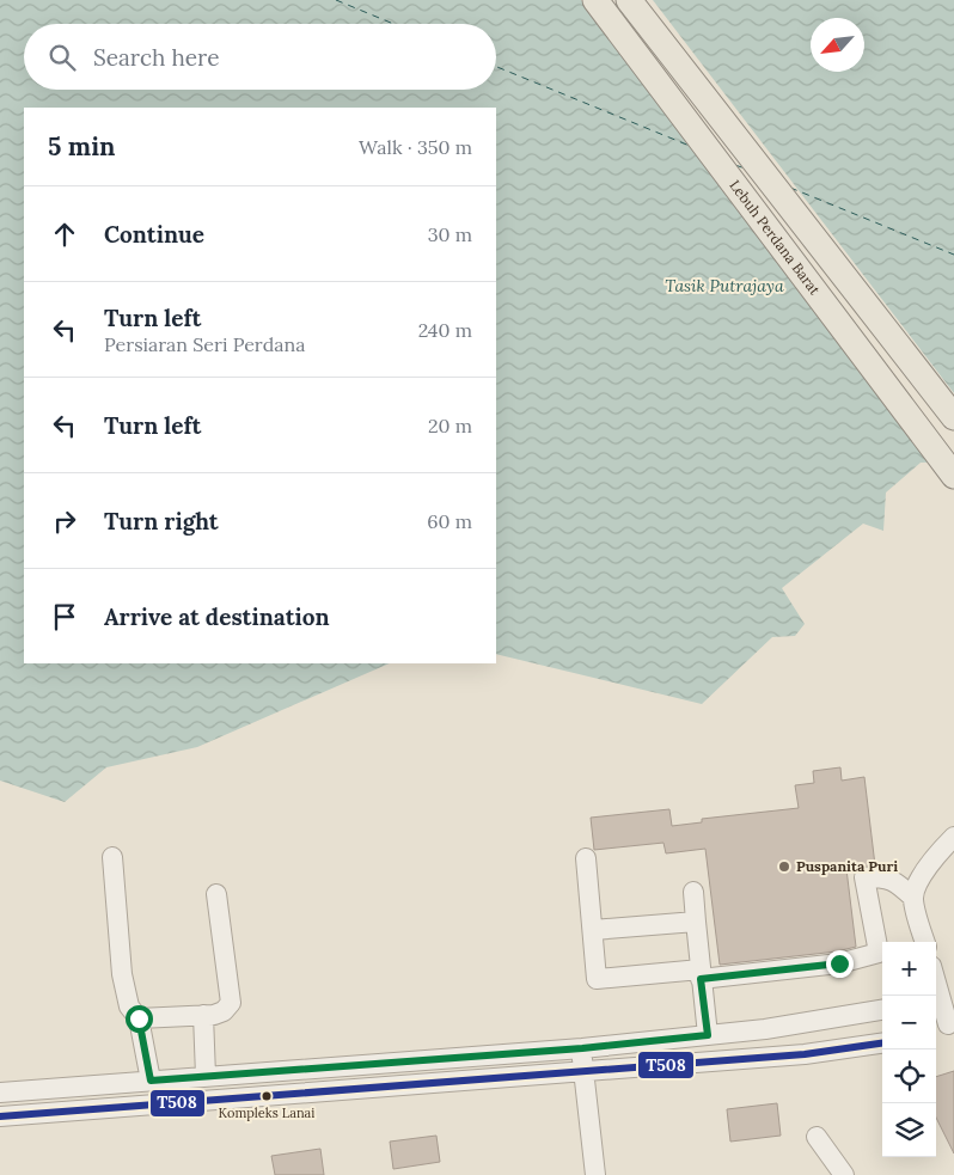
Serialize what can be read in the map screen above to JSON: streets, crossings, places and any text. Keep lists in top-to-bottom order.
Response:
{
  "streets": {
    "main road": ["Lebuh Perdana Barat"]
  },
  "water": ["Tasik Putrajaya"],
  "places": ["Puspanita Puri", "Kompleks Lanai"],
  "lines": ["transit line T508"],
  "north": "bottom left",
  "page": {
    "search": "Search here",
    "heading": ["5 min", "Walk · 350 m"],
    "list": [
      ["Continue", "30 m"],
      ["Turn left", "Persiaran Seri Perdana", "240 m"],
      ["Turn left", "20 m"],
      ["Turn right", "60 m"],
      "Arrive at destination"
    ],
    "map_buttons": ["+", "−"]
  }
}
